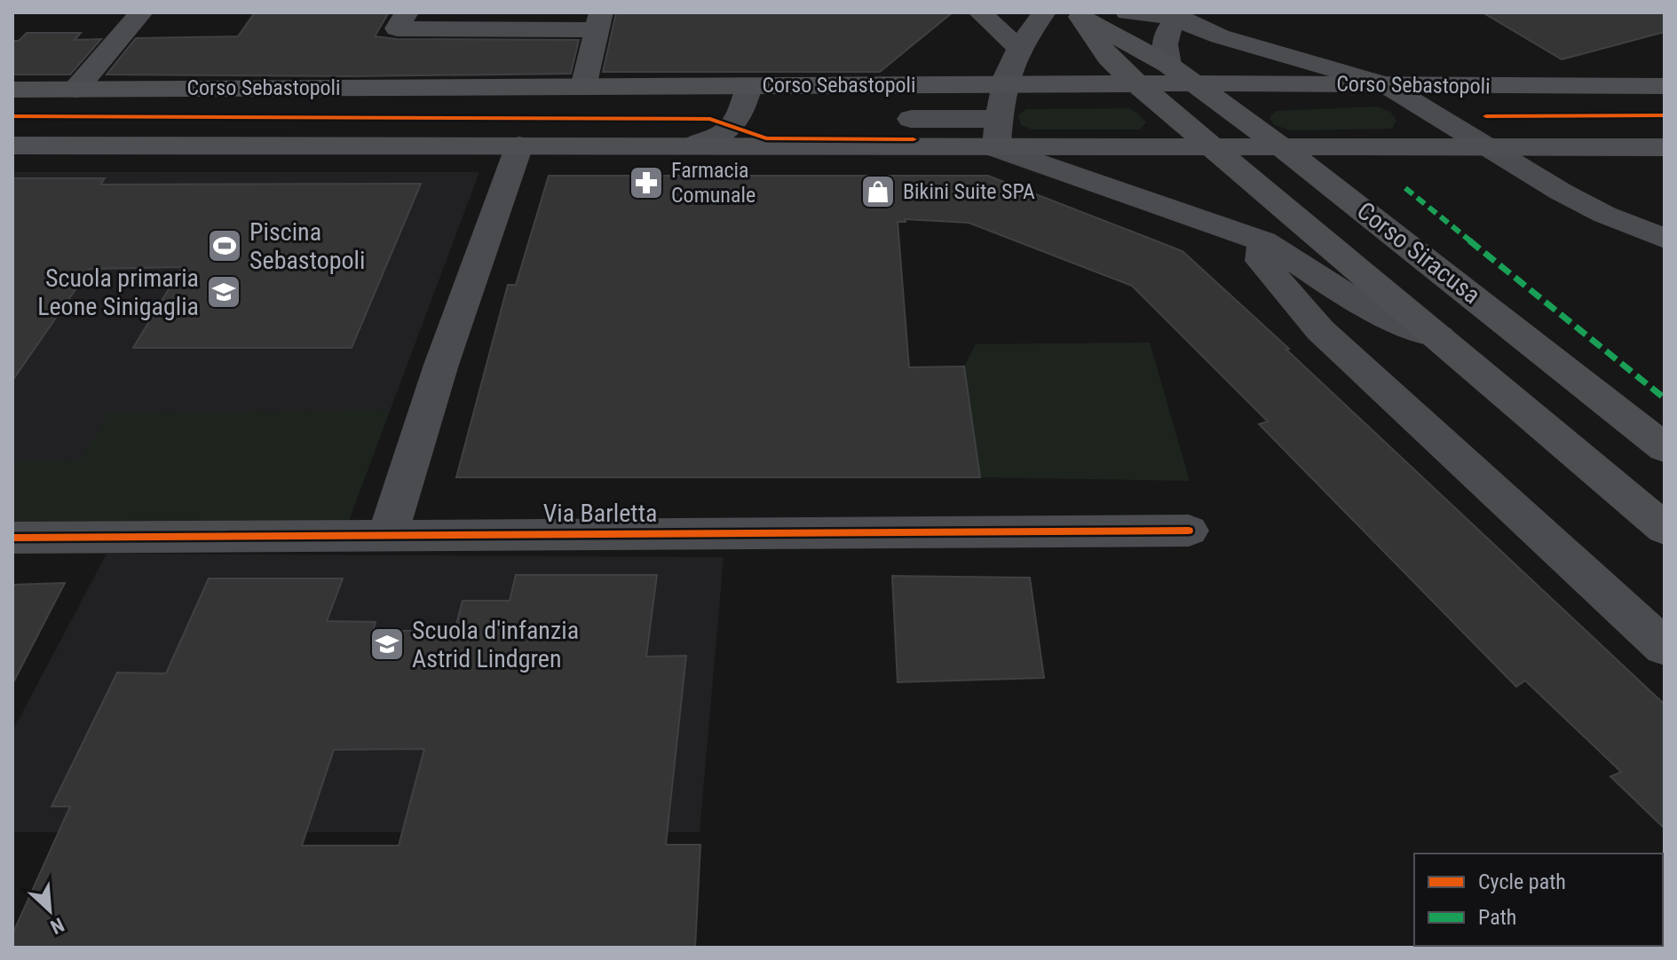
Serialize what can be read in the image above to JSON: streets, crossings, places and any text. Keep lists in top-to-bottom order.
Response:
{
  "streets": {
    "main road": ["Corso Sebastopoli", "Corso Siracusa"],
    "street": ["Via Barletta"]
  },
  "crossings": [
    ["Corso Sebastopoli", "Corso Siracusa"]
  ],
  "places": {
    "pharmacy": ["Farmacia Comunale"],
    "shop": ["Bikini Suite SPA"],
    "sports": ["Piscina Sebastopoli"],
    "school or university": ["Scuola primaria Leone Sinigaglia", "Scuola d'infanzia Astrid Lindgren"]
  },
  "legend": ["Cycle path", "Path"],
  "north": "bottom right"
}
